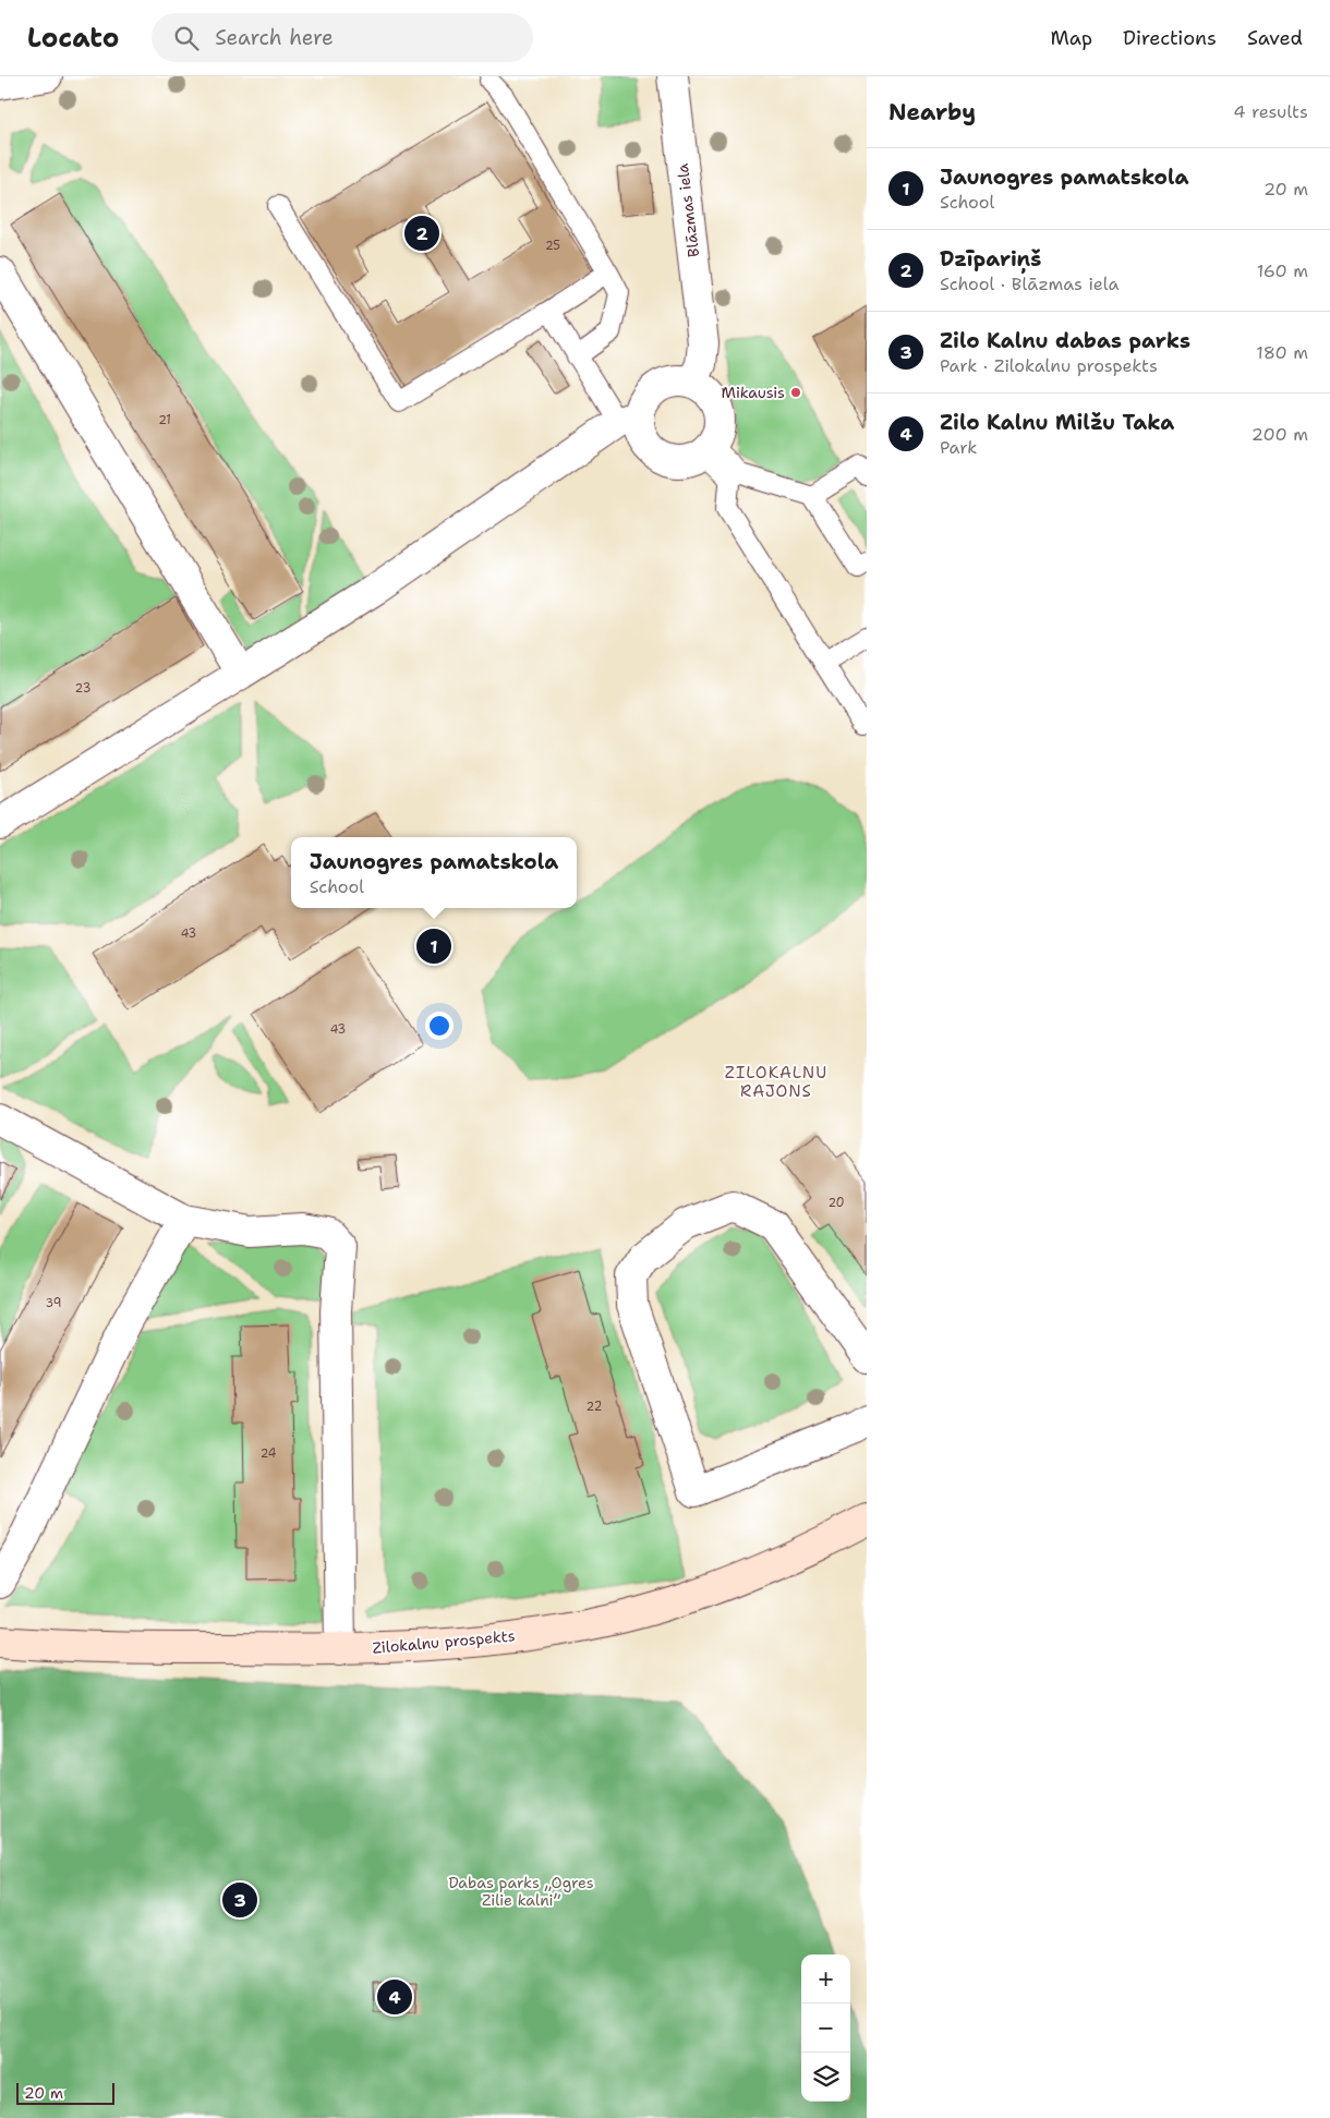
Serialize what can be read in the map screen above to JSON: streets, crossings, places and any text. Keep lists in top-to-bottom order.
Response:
{
  "streets": {
    "main road": ["Zilokalnu prospekts"],
    "street": ["Blāzmas iela"]
  },
  "districts": ["ZILOKALNU RAJONS"],
  "parks": ["Dabas parks „Ogres Zilie kalni”"],
  "places": ["Mikausis"],
  "house_numbers": [
    "25",
    "21",
    "23",
    "43",
    "43",
    "20",
    "39",
    "22",
    "24"
  ],
  "scale_bar": "20 m",
  "page": {
    "header": "Locato",
    "search": "Search here",
    "nav": ["Map", "Directions", "Saved"],
    "heading": ["Nearby", "4 results"],
    "list": [
      {
        "mark": "1",
        "name": "Jaunogres pamatskola",
        "note": "School",
        "value": "20 m"
      },
      {
        "mark": "2",
        "name": "Dzīpariņš",
        "note": "School · Blāzmas iela",
        "value": "160 m"
      },
      {
        "mark": "3",
        "name": "Zilo Kalnu dabas parks",
        "note": "Park · Zilokalnu prospekts",
        "value": "180 m"
      },
      {
        "mark": "4",
        "name": "Zilo Kalnu Milžu Taka",
        "note": "Park",
        "value": "200 m"
      }
    ],
    "pins": [
      "2",
      "1",
      "3",
      "4"
    ],
    "popup": ["Jaunogres pamatskola", "School"],
    "map_buttons": ["+", "−"],
    "scale": "20 m"
  }
}
